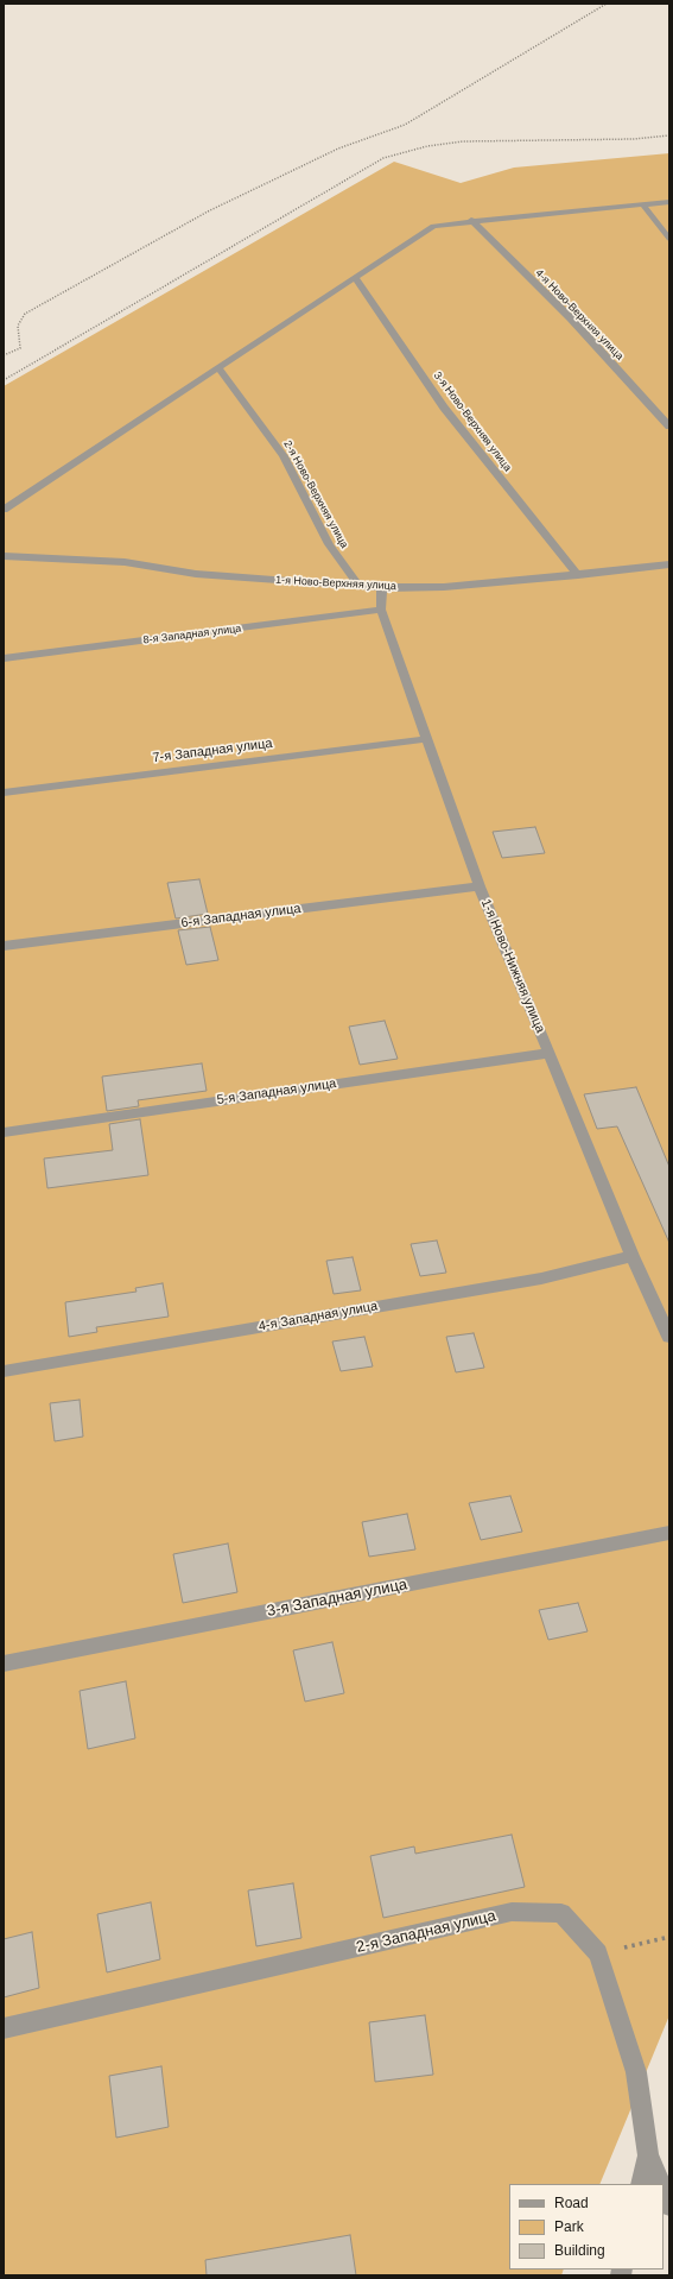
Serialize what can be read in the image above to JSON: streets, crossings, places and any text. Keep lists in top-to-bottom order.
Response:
{
  "streets": {
    "street": [
      "4-я Ново-Верхняя улица",
      "3-я Ново-Верхняя улица",
      "2-я Ново-Верхняя улица",
      "1-я Ново-Верхняя улица",
      "8-я Западная улица",
      "7-я Западная улица",
      "6-я Западная улица",
      "1-я Ново-Нижняя улица",
      "5-я Западная улица",
      "4-я Западная улица",
      "3-я Западная улица",
      "2-я Западная улица"
    ]
  },
  "crossings": [
    ["3-я Ново-Верхняя улица", "1-я Ново-Верхняя улица"],
    ["2-я Ново-Верхняя улица", "1-я Ново-Верхняя улица"],
    ["1-я Ново-Верхняя улица", "1-я Ново-Нижняя улица"],
    ["8-я Западная улица", "1-я Ново-Нижняя улица"],
    ["7-я Западная улица", "1-я Ново-Нижняя улица"],
    ["6-я Западная улица", "1-я Ново-Нижняя улица"],
    ["1-я Ново-Нижняя улица", "5-я Западная улица"],
    ["1-я Ново-Нижняя улица", "4-я Западная улица"]
  ],
  "legend": ["Road", "Park", "Building"]
}
